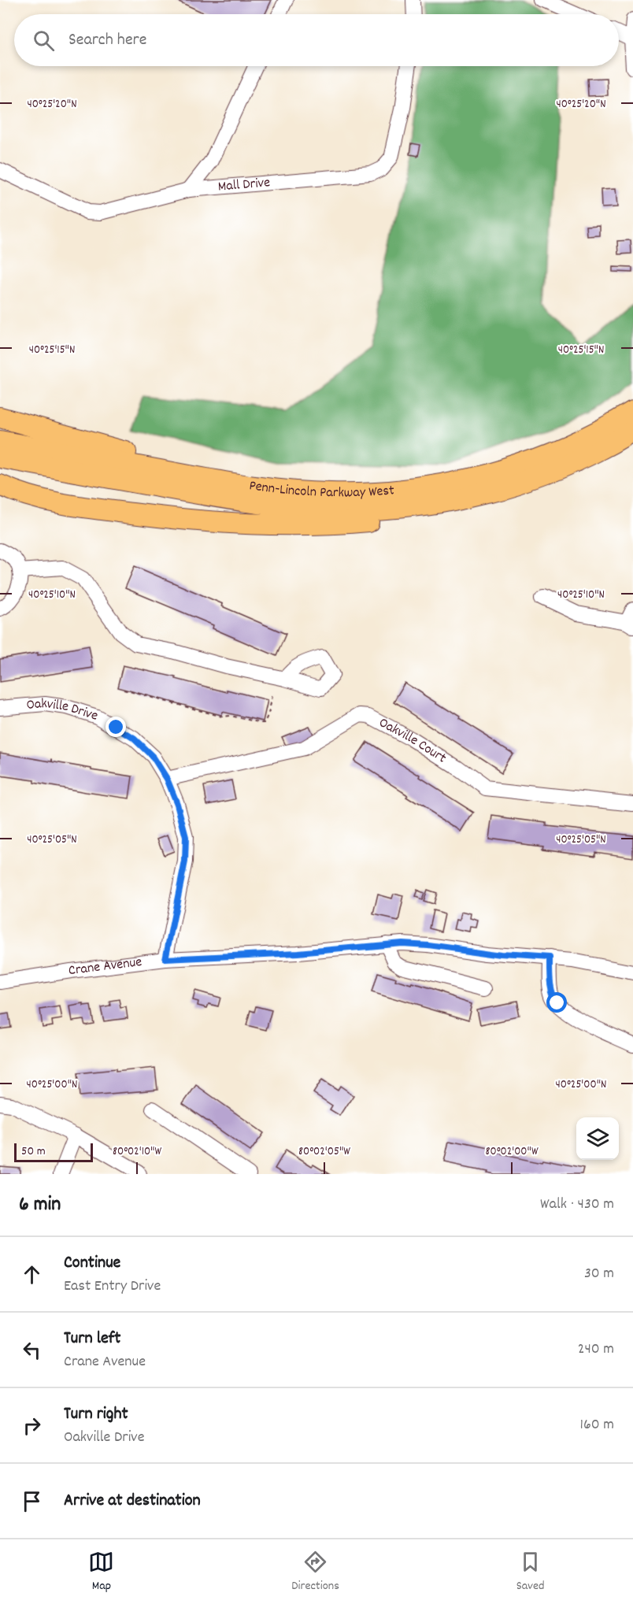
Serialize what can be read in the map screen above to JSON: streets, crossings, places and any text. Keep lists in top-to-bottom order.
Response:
{
  "streets": {
    "highway": ["Penn-Lincoln Parkway West"],
    "street": [
      "Mall Drive",
      "Oakville Drive",
      "Oakville Court",
      "Crane Avenue"
    ]
  },
  "crossings": [
    ["Oakville Drive", "Oakville Court"],
    ["Oakville Drive", "Crane Avenue"]
  ],
  "scale_bar": "50 m",
  "page": {
    "search": "Search here",
    "scale": "50 m",
    "heading": ["6 min", "Walk · 430 m"],
    "list": [
      ["Continue", "East Entry Drive", "30 m"],
      ["Turn left", "Crane Avenue", "240 m"],
      ["Turn right", "Oakville Drive", "160 m"],
      "Arrive at destination"
    ],
    "nav": ["Map", "Directions", "Saved"]
  },
  "coordinates": [
    "40°25'20\"N",
    "40°25'15\"N",
    "40°25'10\"N",
    "40°25'05\"N",
    "40°25'00\"N",
    "80°02'10\"W",
    "80°02'05\"W",
    "80°02'00\"W"
  ]
}
